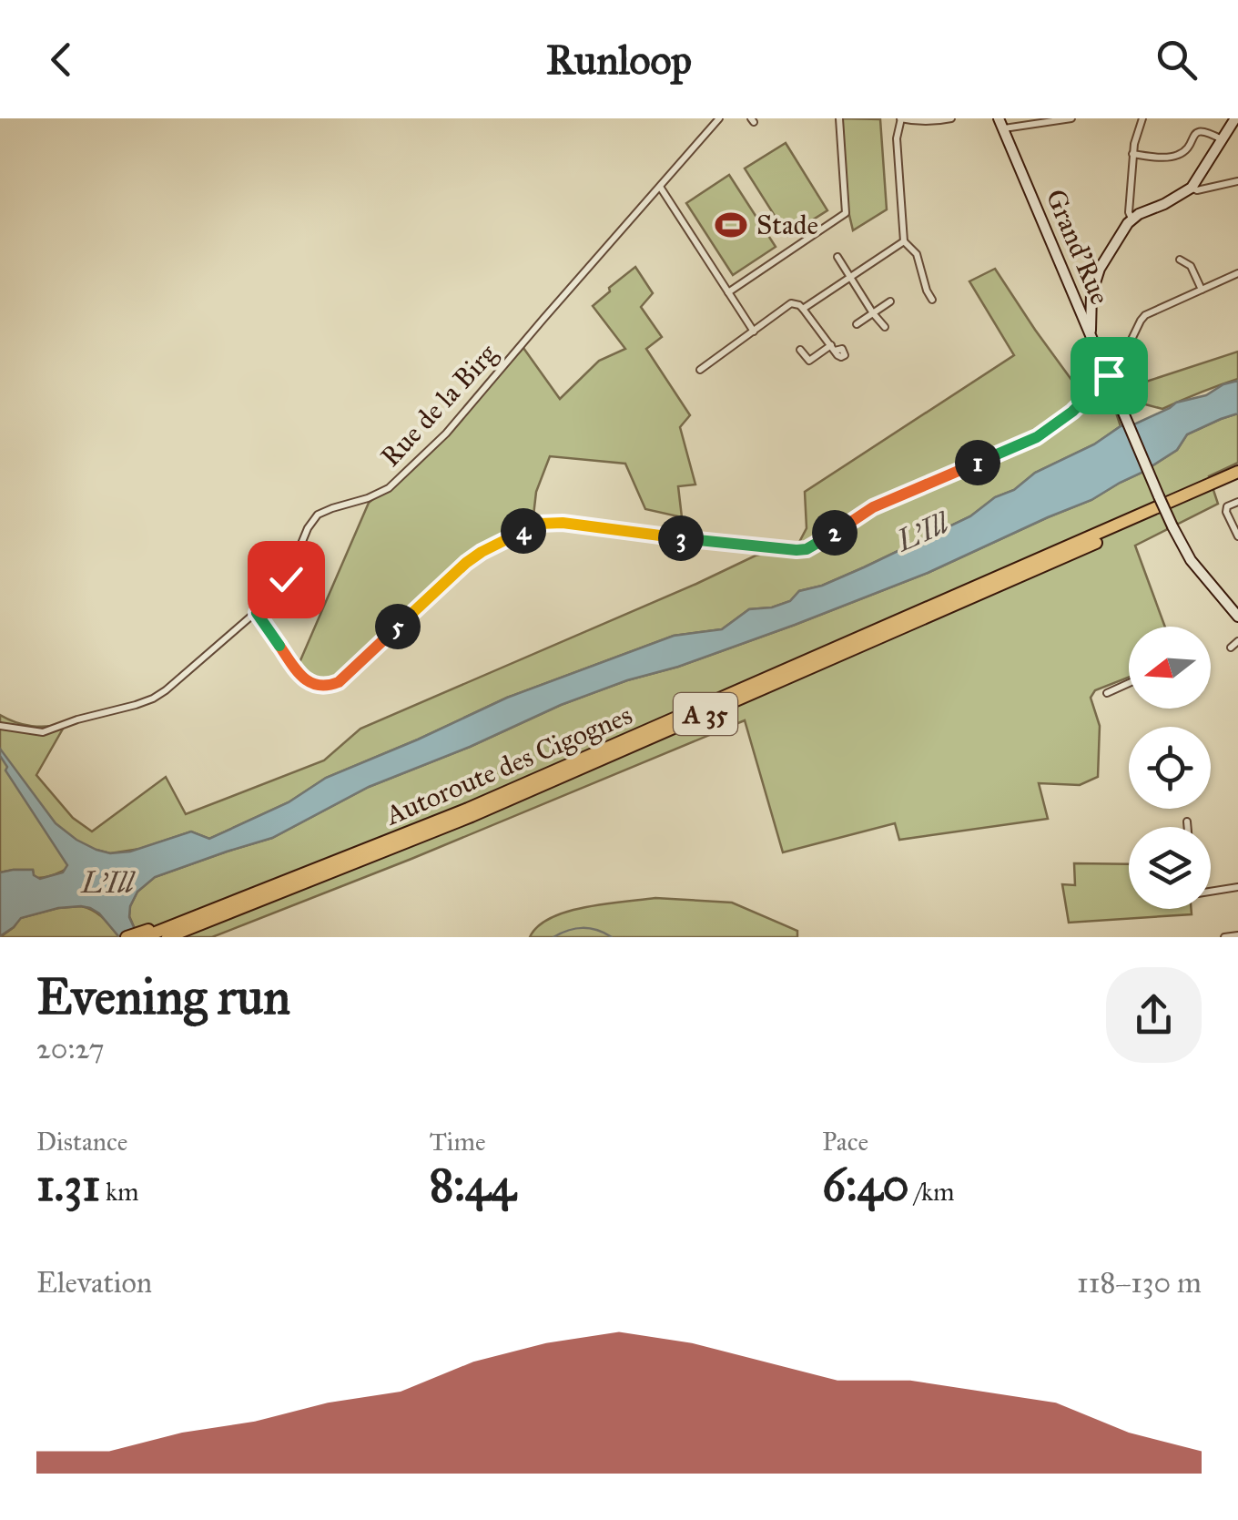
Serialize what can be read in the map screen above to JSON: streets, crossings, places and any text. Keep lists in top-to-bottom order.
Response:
{
  "streets": {
    "highway": ["A 35", "Autoroute des Cigognes"],
    "main road": ["Grand'Rue"],
    "street": ["Rue de la Birg"]
  },
  "water": ["L'Ill"],
  "places": {
    "sports": ["Stade"]
  },
  "north": "left",
  "page": {
    "header": "Runloop",
    "pins": [
      "1",
      "4",
      "2",
      "3",
      "5"
    ],
    "heading": ["Evening run", "20:27"],
    "stats": [
      ["Distance", "1.31 km"],
      ["Time", "8:44"],
      ["Pace", "6:40 /km"]
    ],
    "chart": ["Elevation", "118–130 m"]
  }
}
